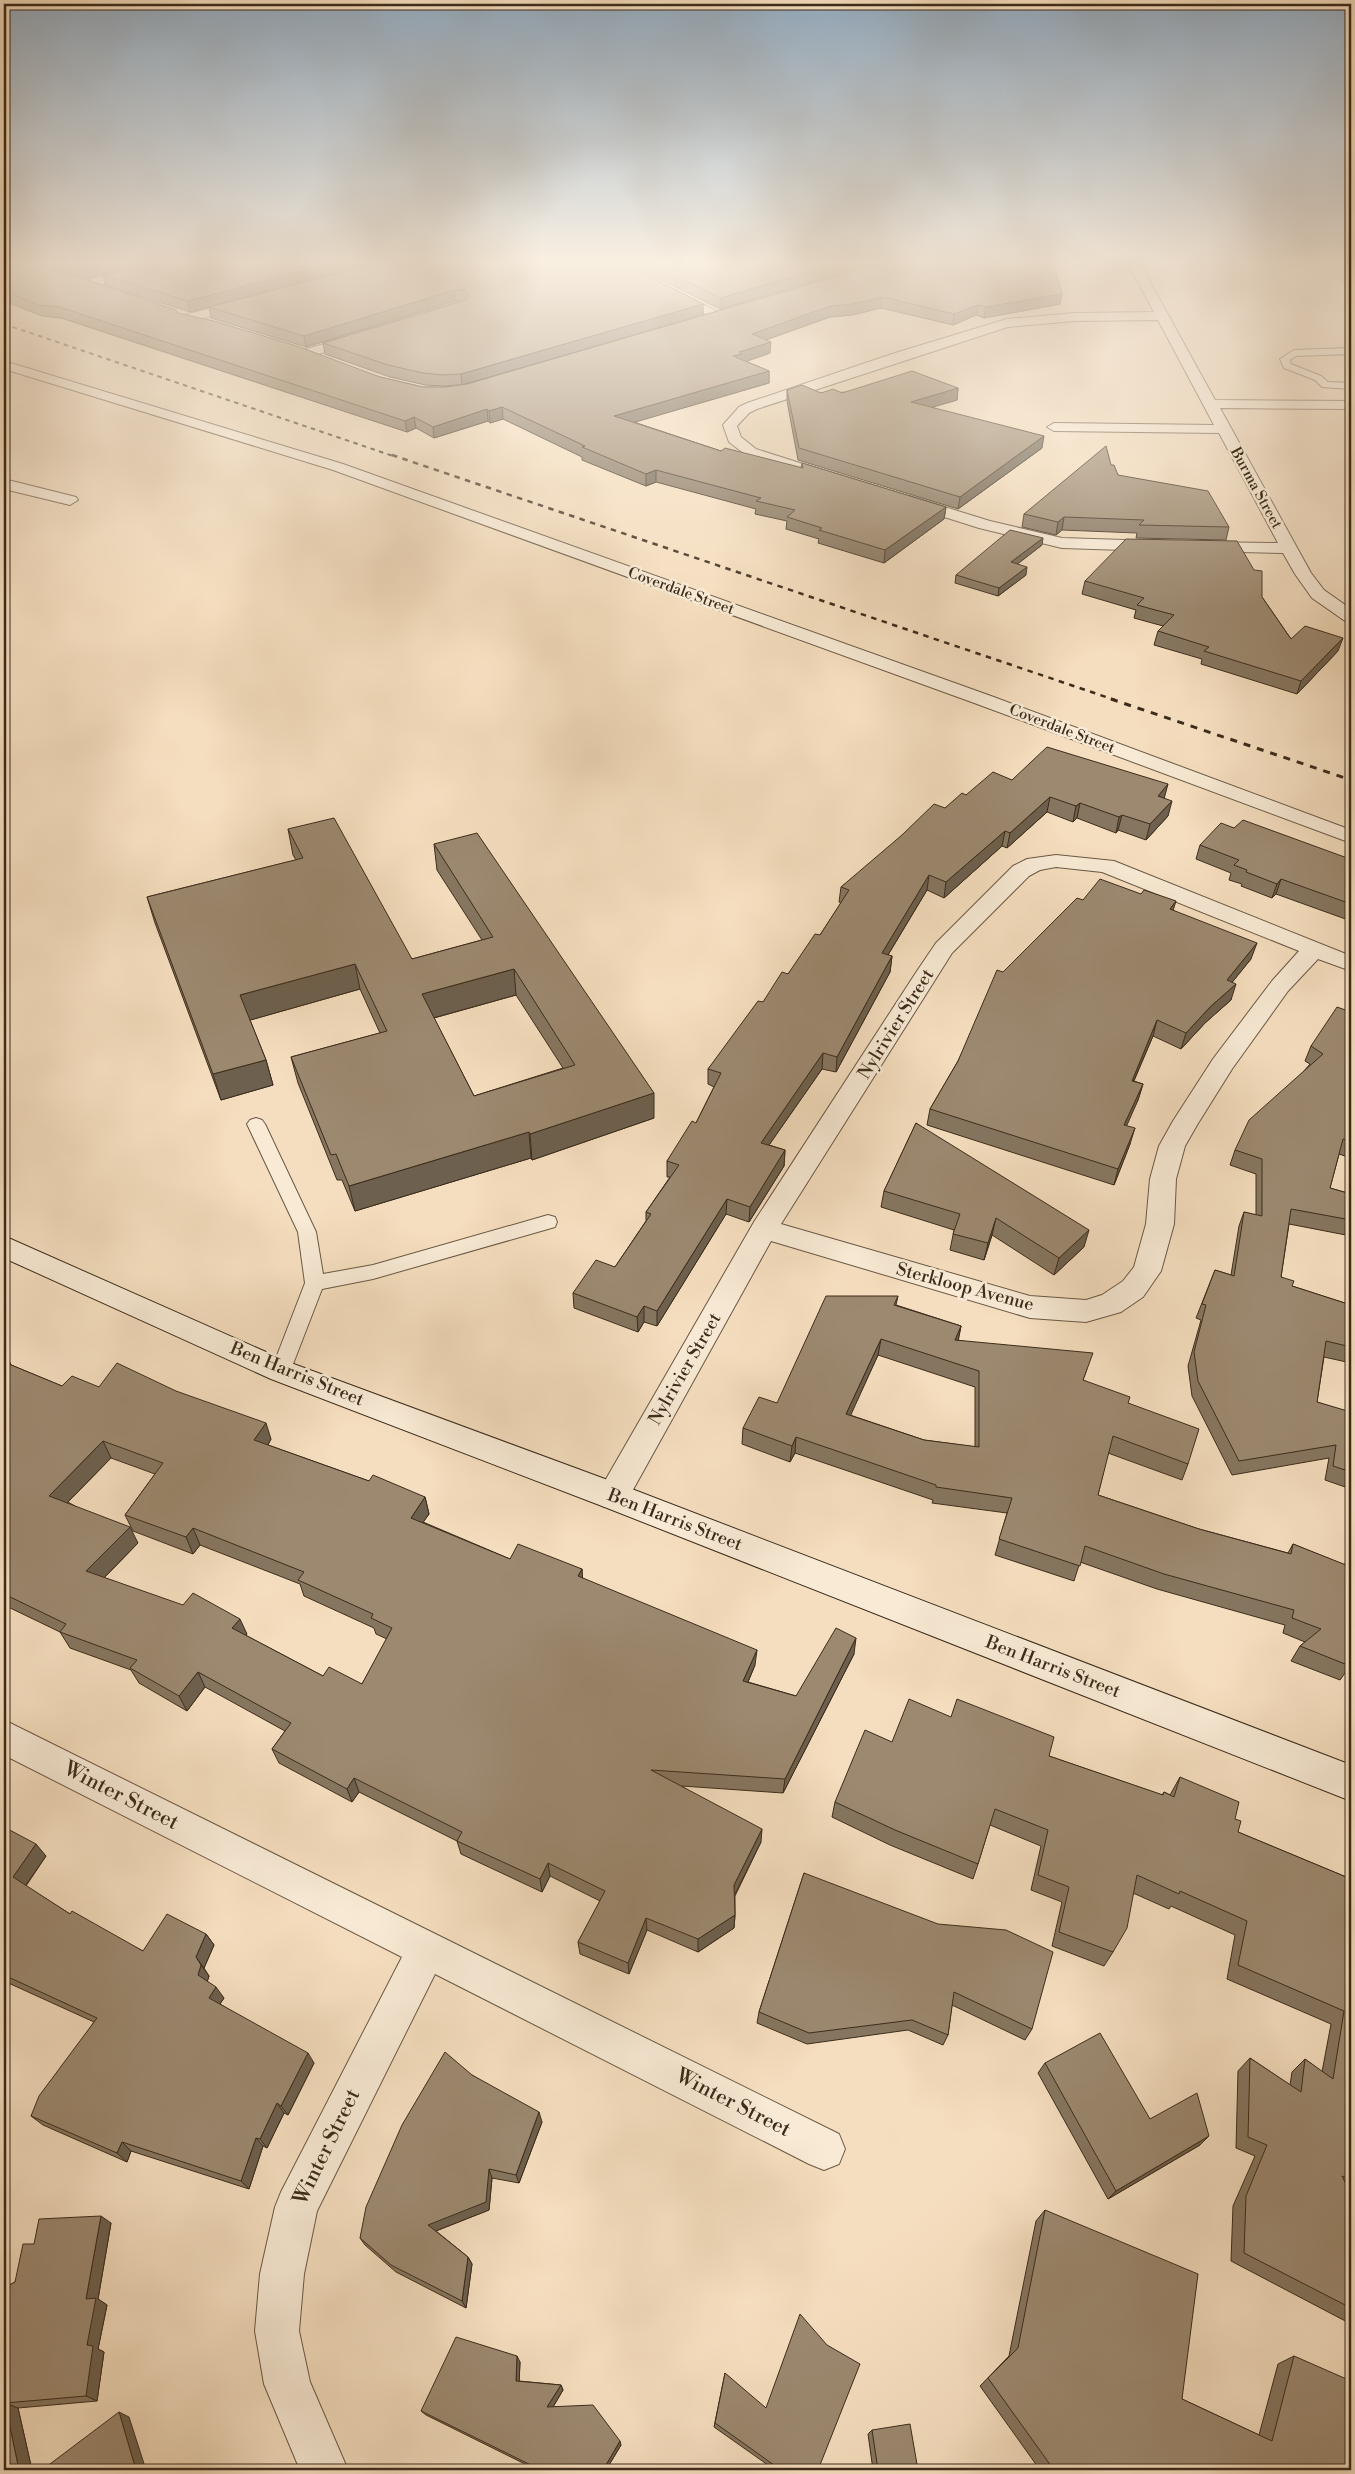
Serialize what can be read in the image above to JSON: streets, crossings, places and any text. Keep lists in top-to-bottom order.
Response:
{
  "streets": {
    "street": [
      "Burma Street",
      "Coverdale Street",
      "Nylrivier Street",
      "Sterkloop Avenue",
      "Ben Harris Street",
      "Winter Street"
    ]
  },
  "crossings": [
    ["Nylrivier Street", "Sterkloop Avenue"],
    ["Nylrivier Street", "Ben Harris Street"]
  ]
}
